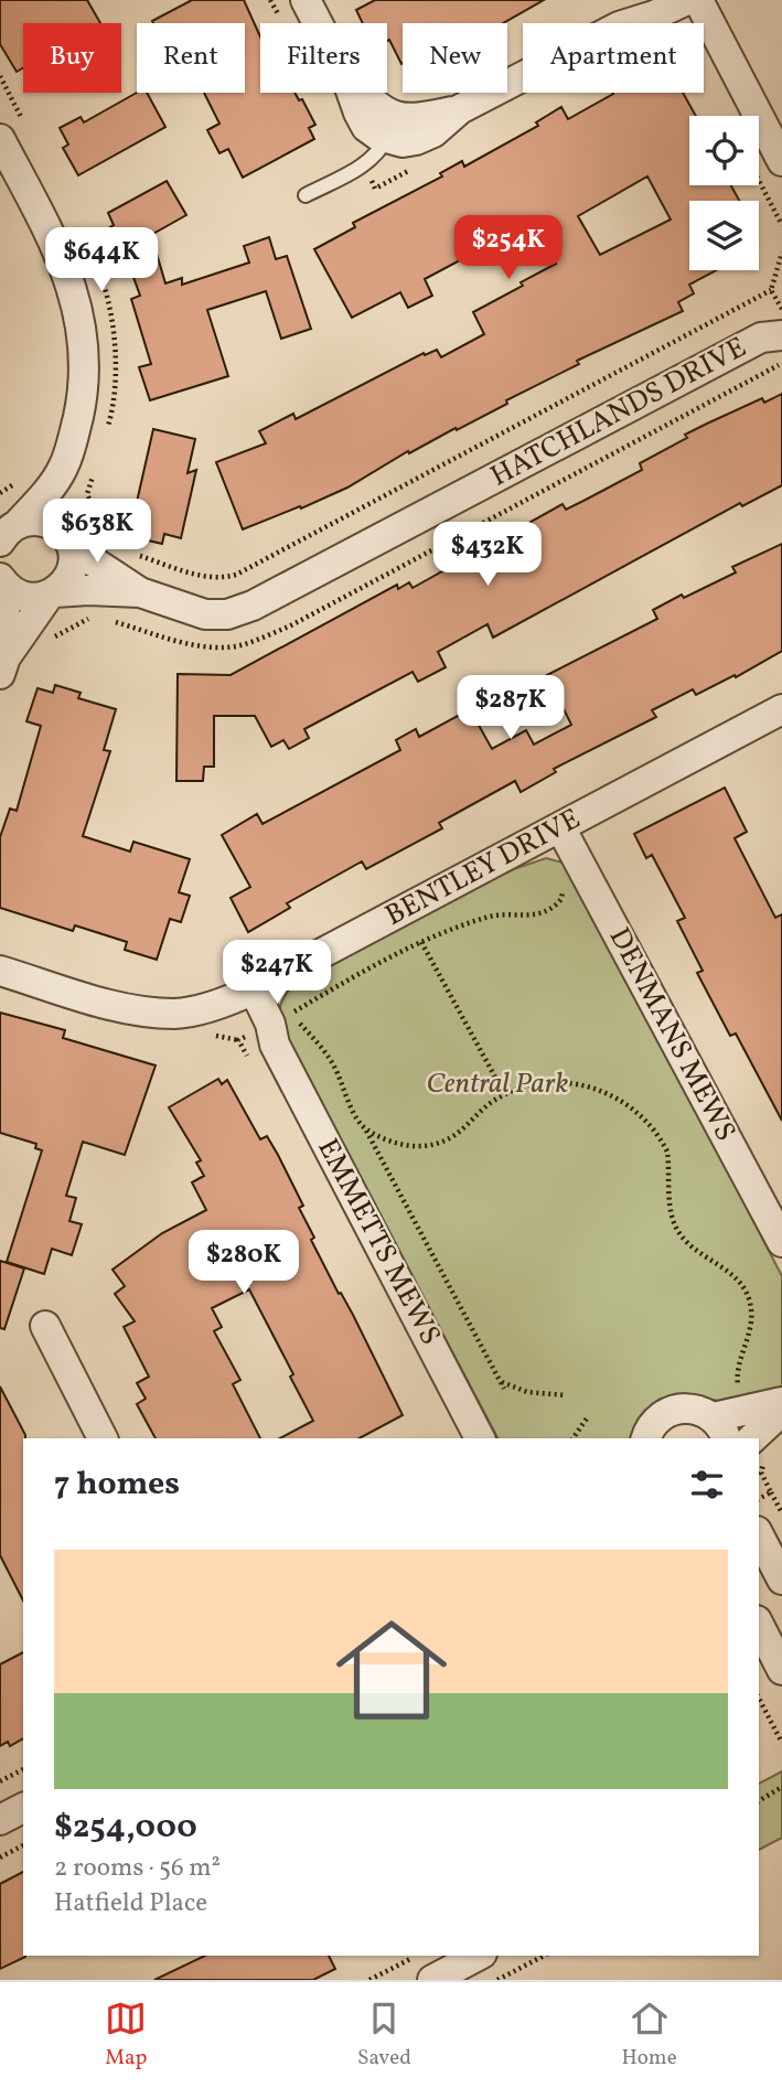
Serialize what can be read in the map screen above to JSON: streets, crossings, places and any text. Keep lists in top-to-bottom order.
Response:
{
  "streets": {
    "street": [
      "HATCHLANDS DRIVE",
      "BENTLEY DRIVE",
      "DENMANS MEWS",
      "EMMETTS MEWS"
    ]
  },
  "crossings": [
    ["BENTLEY DRIVE", "DENMANS MEWS"],
    ["BENTLEY DRIVE", "EMMETTS MEWS"]
  ],
  "parks": ["Central Park"],
  "page": {
    "chip": [
      "Buy",
      "Rent",
      "Filters",
      "New",
      "Apartment"
    ],
    "price": [
      "$254K",
      "$644K",
      "$638K",
      "$432K",
      "$287K",
      "$247K",
      "$280K"
    ],
    "heading": "7 homes",
    "list": [
      {
        "name": "$254,000",
        "note": "2 rooms · 56 m² · Hatfield Place"
      }
    ],
    "tabs": ["Map", "Saved", "Home"]
  }
}
